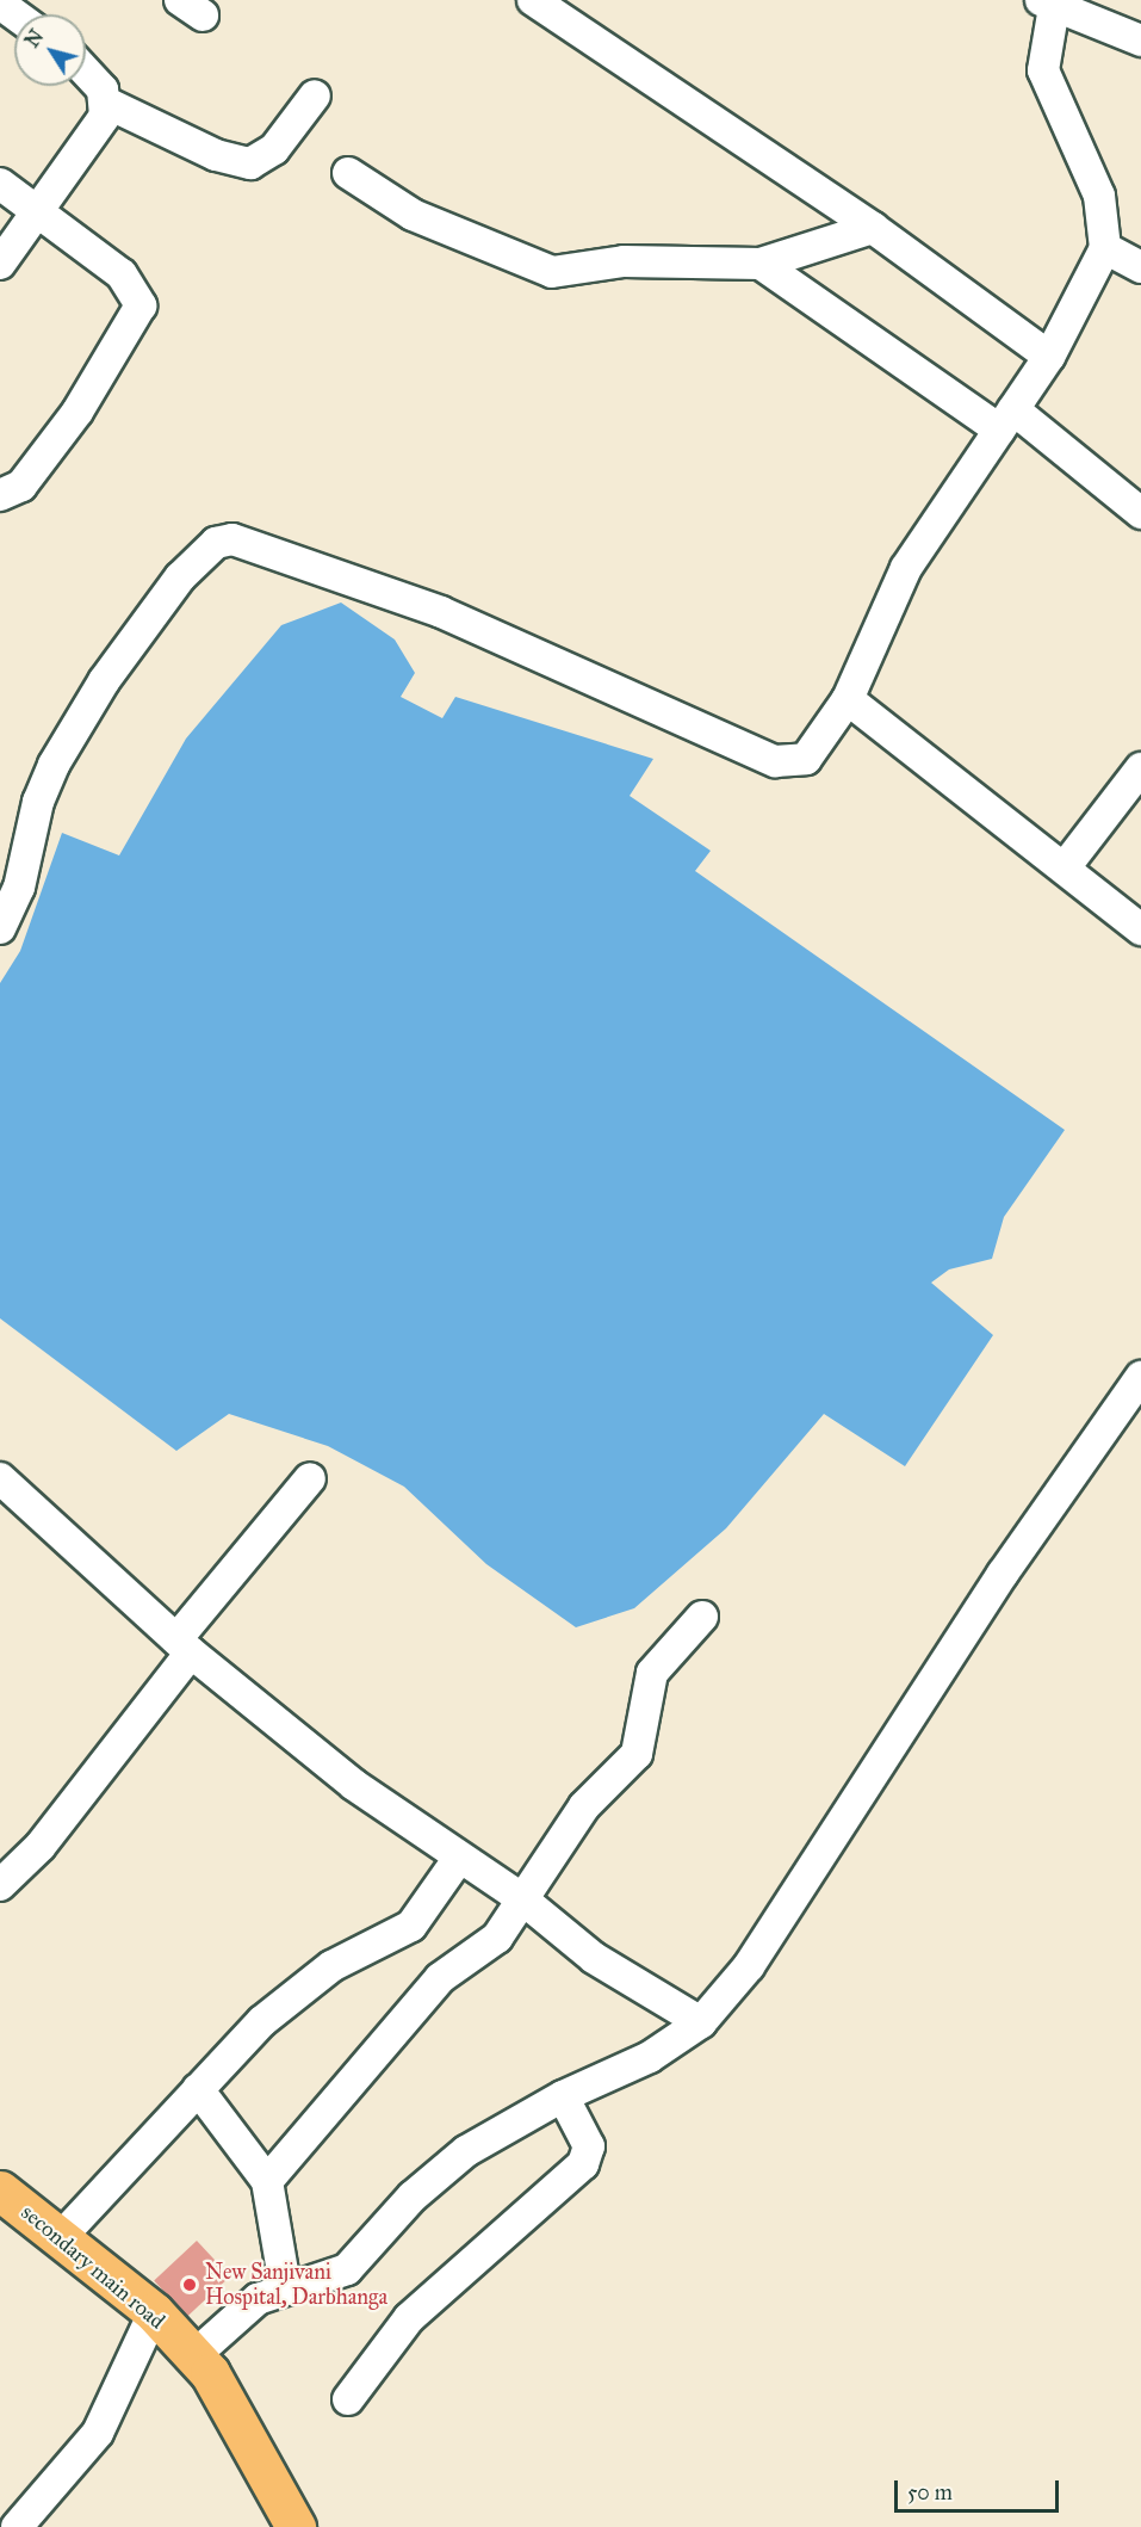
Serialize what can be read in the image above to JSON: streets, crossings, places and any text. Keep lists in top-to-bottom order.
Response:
{
  "streets": {
    "main road": ["secondary main road"]
  },
  "places": ["New Sanjivani Hospital, Darbhanga"],
  "scale_bar": "50 m",
  "north": "top left"
}
